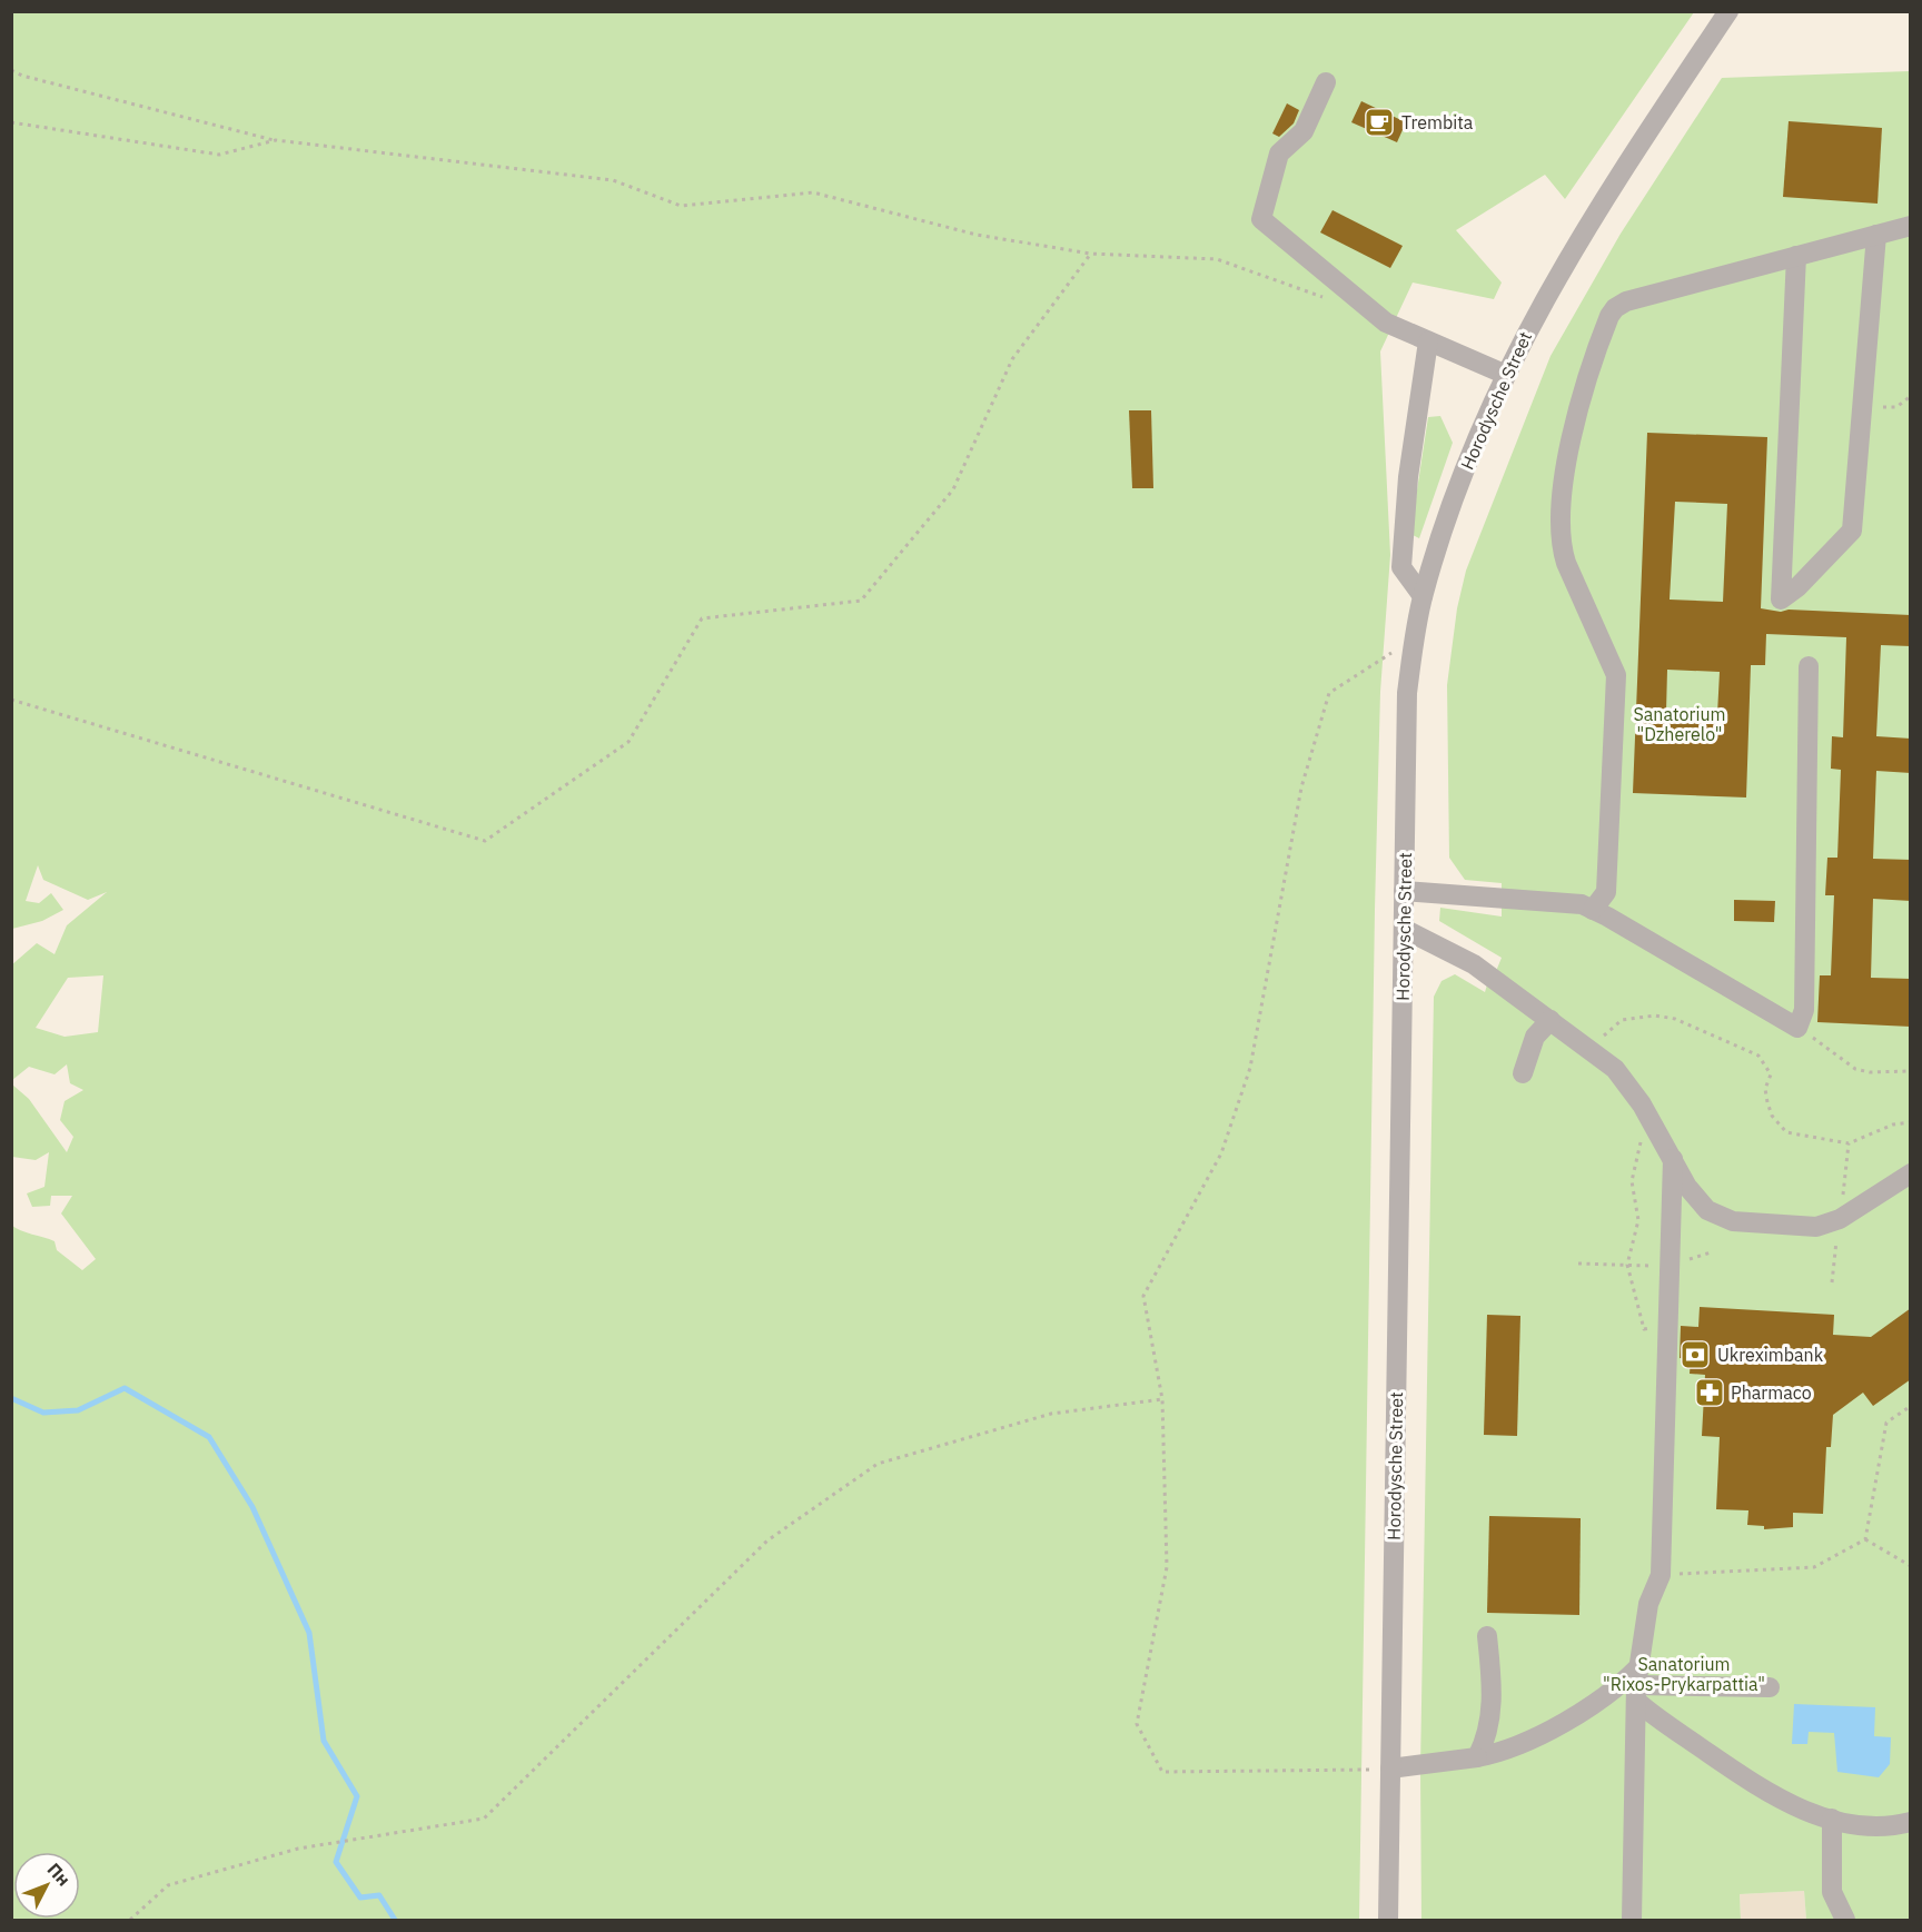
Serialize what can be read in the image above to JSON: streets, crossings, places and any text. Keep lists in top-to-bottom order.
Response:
{
  "streets": {
    "street": ["Horodysche Street"]
  },
  "parks": ["Sanatorium \"Dzherelo\"", "Sanatorium \"Rixos-Prykarpattia\""],
  "places": {
    "cafe": ["Trembita"],
    "bank": ["Ukreximbank"],
    "pharmacy": ["Pharmaco"]
  },
  "north": "top right"
}
